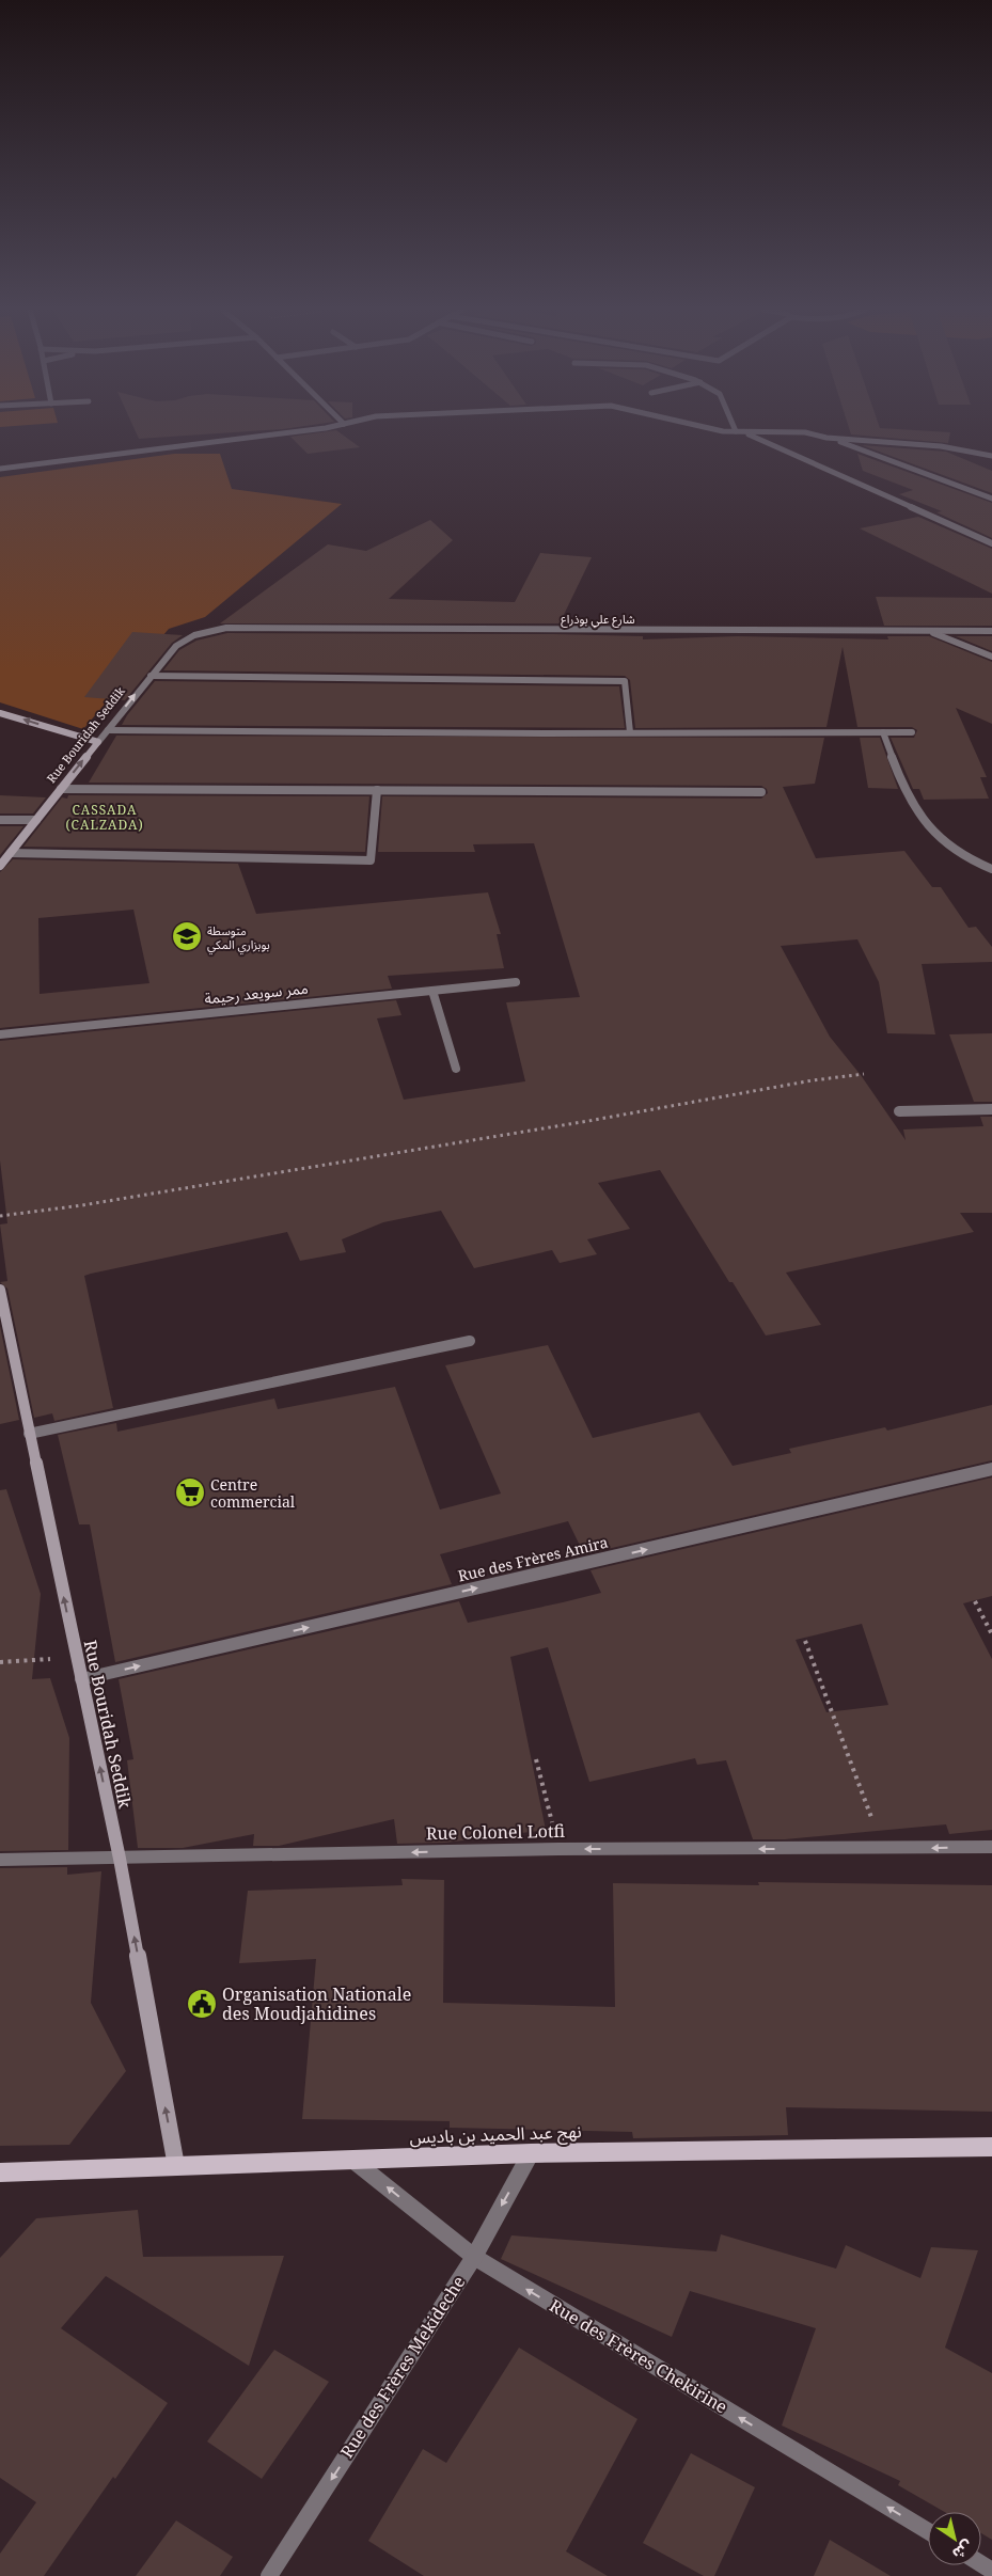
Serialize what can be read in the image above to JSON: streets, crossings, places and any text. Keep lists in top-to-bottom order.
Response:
{
  "streets": {
    "main road": ["Rue Bouridah Seddik", "نهج عبد الحميد بن باديس"],
    "street": [
      "شارع علي بوذراع",
      "ممر سويعد رحيمة",
      "Rue des Frères Amira",
      "Rue Colonel Lotfi",
      "Rue des Frères Chekirine",
      "Rue des Frères Mekideche"
    ]
  },
  "crossings": [
    ["شارع علي بوذراع", "Rue Bouridah Seddik"],
    ["Rue Bouridah Seddik", "Rue des Frères Amira"],
    ["Rue Bouridah Seddik", "Rue Colonel Lotfi"],
    ["Rue Bouridah Seddik", "نهج عبد الحميد بن باديس"],
    ["نهج عبد الحميد بن باديس", "Rue des Frères Chekirine"],
    ["نهج عبد الحميد بن باديس", "Rue des Frères Mekideche"],
    ["Rue des Frères Chekirine", "Rue des Frères Mekideche"]
  ],
  "one_way": [
    "Rue Bouridah Seddik",
    "Rue des Frères Amira",
    "Rue Colonel Lotfi",
    "Rue des Frères Chekirine",
    "Rue des Frères Mekideche"
  ],
  "districts": ["CASSADA (CALZADA)"],
  "places": {
    "school or university": ["متوسطة بوبزاري المكي"],
    "supermarket": ["Centre commercial"],
    "public building": ["Organisation Nationale des Moudjahidines"]
  },
  "north": "bottom right"
}
